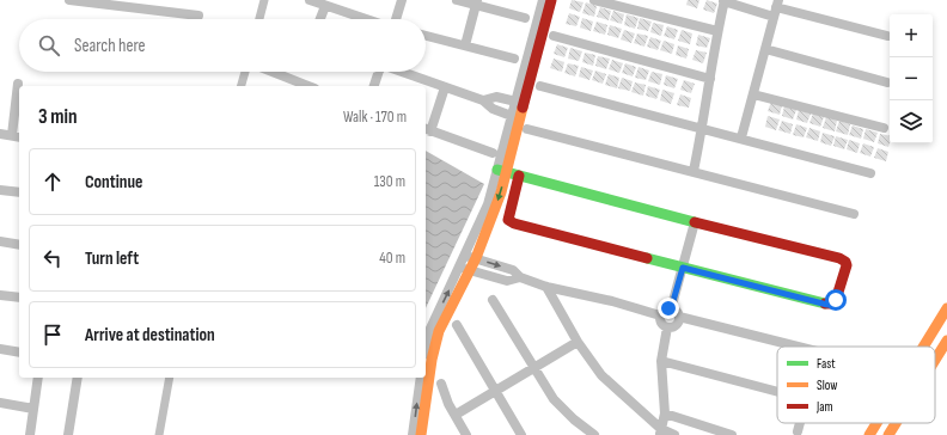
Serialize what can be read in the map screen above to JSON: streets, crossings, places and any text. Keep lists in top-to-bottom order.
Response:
{
  "legend": ["Fast", "Slow", "Jam"],
  "page": {
    "map_buttons": ["+", "−"],
    "search": "Search here",
    "heading": ["3 min", "Walk · 170 m"],
    "list": [
      ["Continue", "130 m"],
      ["Turn left", "40 m"],
      "Arrive at destination"
    ]
  }
}
